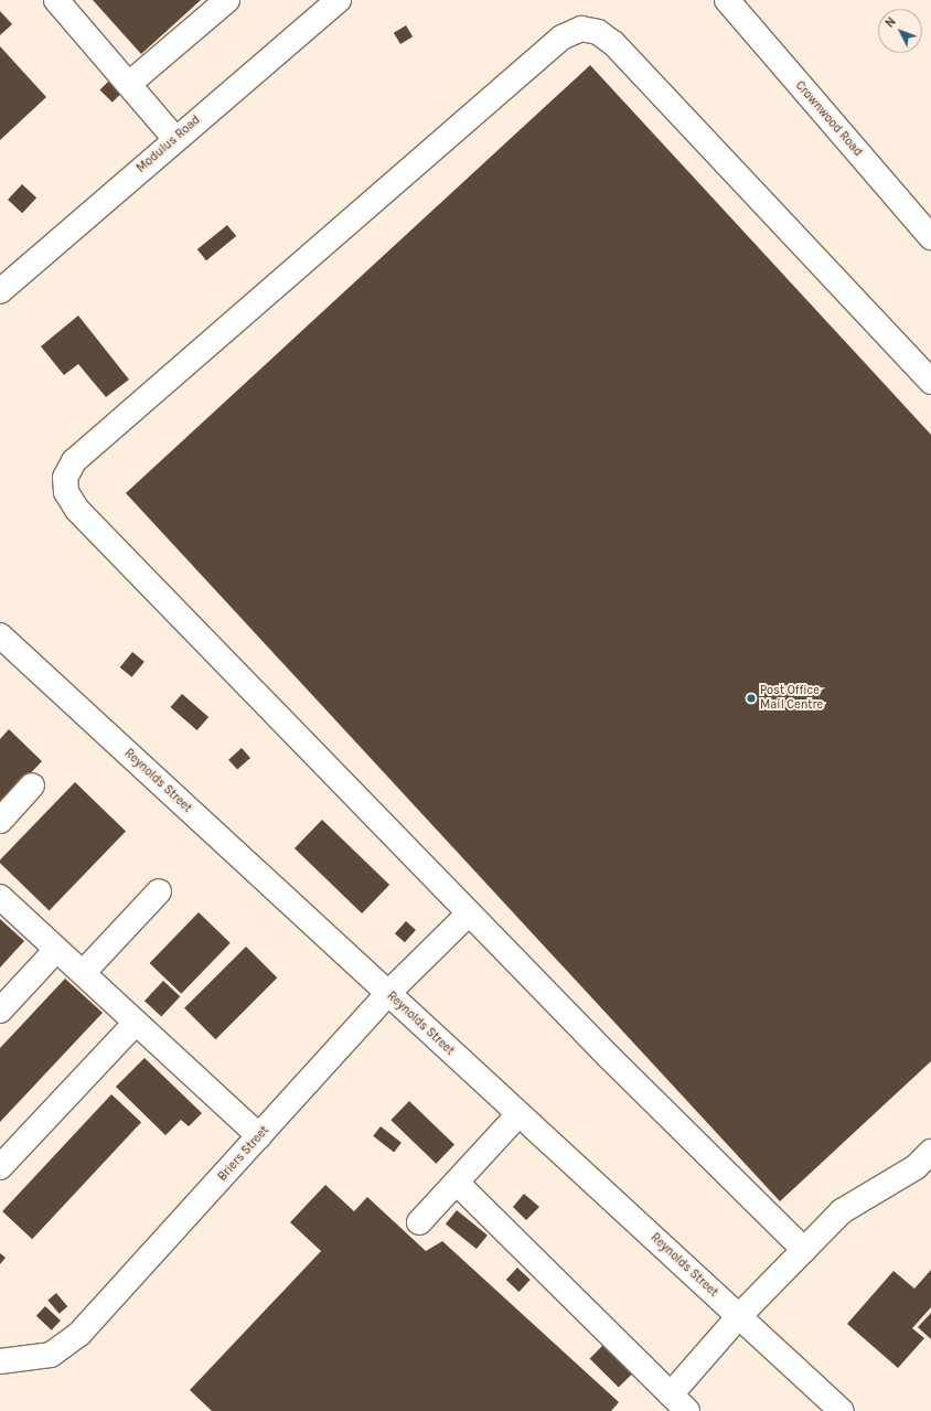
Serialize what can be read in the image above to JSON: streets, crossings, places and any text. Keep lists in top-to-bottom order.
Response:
{
  "streets": {
    "street": [
      "Crownwood Road",
      "Modulus Road",
      "Reynolds Street",
      "Briers Street"
    ]
  },
  "crossings": [
    ["Reynolds Street", "Briers Street"]
  ],
  "places": ["Post Office Mail Centre"],
  "north": "top left"
}
